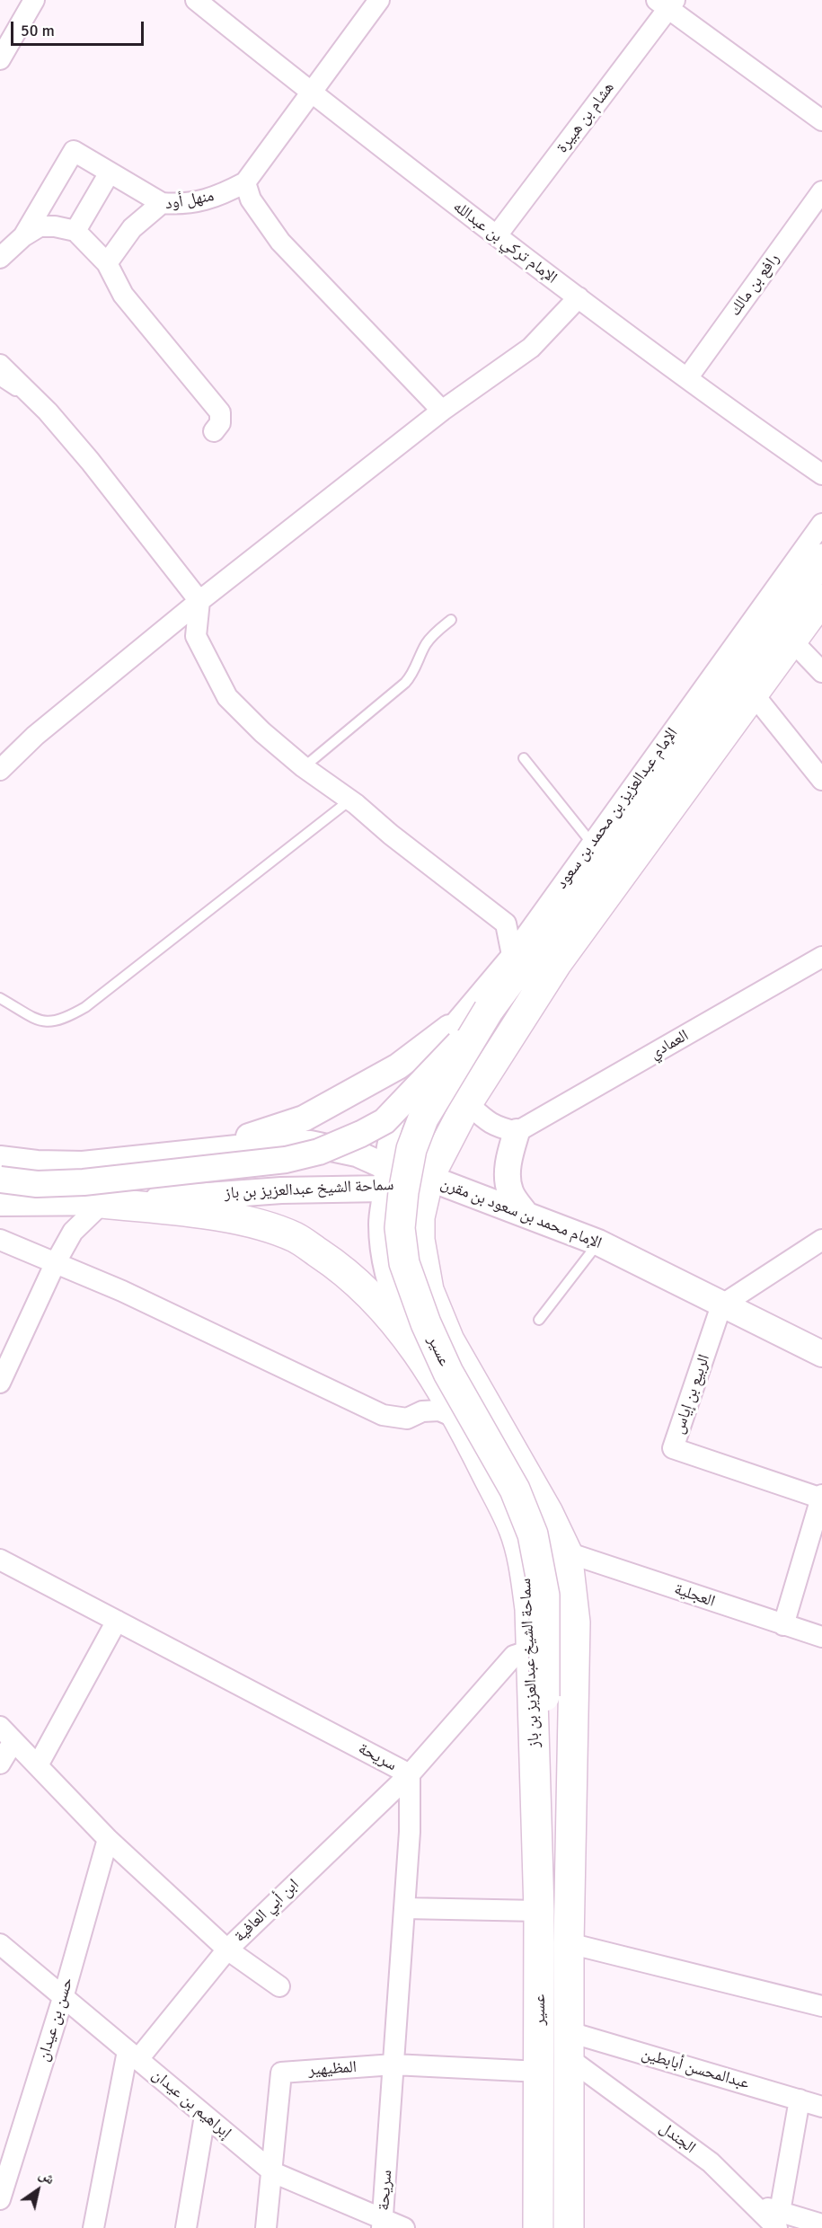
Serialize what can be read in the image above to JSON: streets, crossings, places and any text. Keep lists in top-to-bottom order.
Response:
{
  "streets": {
    "main road": ["الإمام عبدالعزيز بن محمد بن سعود", "سماحة الشيخ عبدالعزيز بن باز", "عسير"],
    "street": [
      "هشام بن هبيرة",
      "منهل أود",
      "الإمام تركي بن عبدالله",
      "رافع بن مالك",
      "العمادي",
      "الإمام محمد بن سعود بن مقرن",
      "الربيع بن إياس",
      "العجلية",
      "سريحة",
      "ابن أبي العافية",
      "حسن بن عيدان",
      "المظيهير",
      "عبدالمحسن أبابطين",
      "إبراهيم بن عيدان",
      "الجندل"
    ]
  },
  "crossings": [
    ["هشام بن هبيرة", "الإمام تركي بن عبدالله"],
    ["منهل أود", "الإمام تركي بن عبدالله"],
    ["الإمام تركي بن عبدالله", "رافع بن مالك"],
    ["الإمام عبدالعزيز بن محمد بن سعود", "عسير"],
    ["سماحة الشيخ عبدالعزيز بن باز", "الإمام محمد بن سعود بن مقرن"],
    ["سماحة الشيخ عبدالعزيز بن باز", "عسير"],
    ["سماحة الشيخ عبدالعزيز بن باز", "ابن أبي العافية"],
    ["الإمام محمد بن سعود بن مقرن", "الربيع بن إياس"],
    ["عسير", "المظيهير"],
    ["سريحة", "ابن أبي العافية"],
    ["سريحة", "المظيهير"],
    ["سريحة", "إبراهيم بن عيدان"],
    ["ابن أبي العافية", "إبراهيم بن عيدان"],
    ["حسن بن عيدان", "إبراهيم بن عيدان"],
    ["المظيهير", "إبراهيم بن عيدان"],
    ["عبدالمحسن أبابطين", "الجندل"]
  ],
  "scale_bar": "50 m",
  "north": "top right"
}
